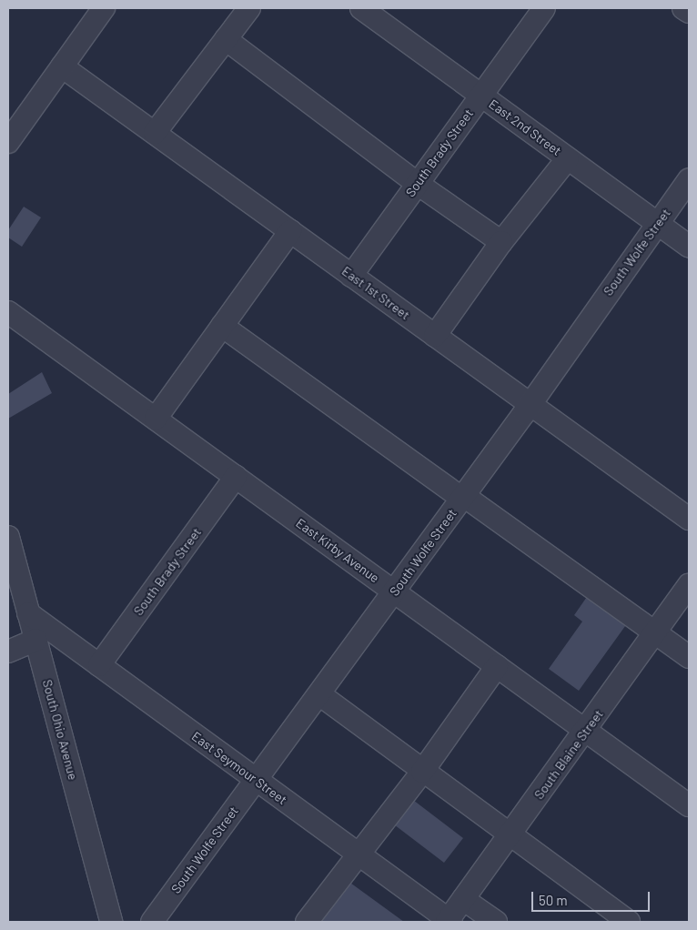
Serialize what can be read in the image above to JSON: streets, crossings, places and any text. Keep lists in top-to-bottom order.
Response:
{
  "streets": {
    "street": [
      "East 2nd Street",
      "South Brady Street",
      "South Wolfe Street",
      "East 1st Street",
      "East Kirby Avenue",
      "South Ohio Avenue",
      "South Blaine Street",
      "East Seymour Street"
    ]
  },
  "crossings": [
    ["East 2nd Street", "South Brady Street"],
    ["East 2nd Street", "South Wolfe Street"],
    ["South Brady Street", "East 1st Street"],
    ["South Brady Street", "East Kirby Avenue"],
    ["South Brady Street", "East Seymour Street"],
    ["South Wolfe Street", "East 1st Street"],
    ["South Wolfe Street", "East Kirby Avenue"],
    ["South Wolfe Street", "East Seymour Street"],
    ["East Kirby Avenue", "South Blaine Street"],
    ["South Ohio Avenue", "East Seymour Street"],
    ["South Blaine Street", "East Seymour Street"]
  ],
  "scale_bar": "50 m"
}
